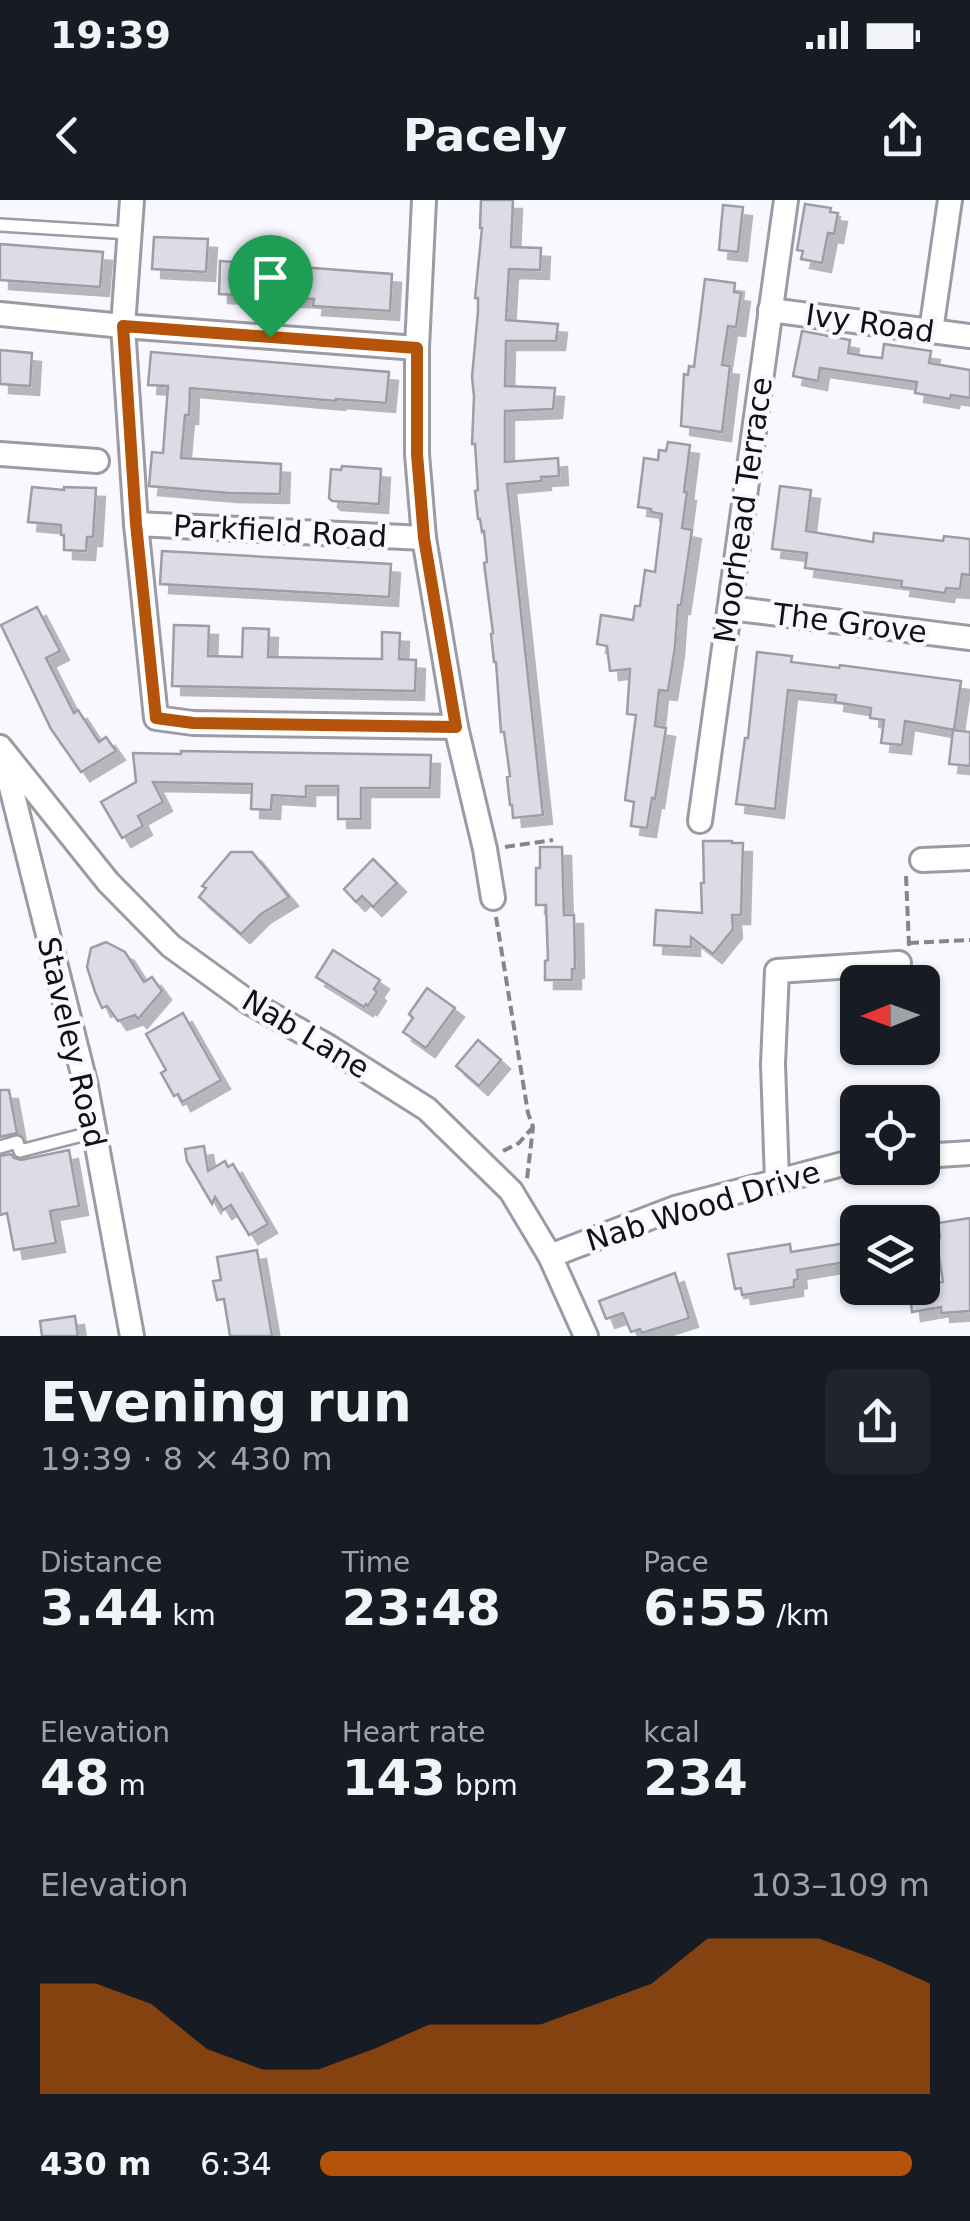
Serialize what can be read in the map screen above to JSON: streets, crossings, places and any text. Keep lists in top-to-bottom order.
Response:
{
  "streets": {
    "street": [
      "Ivy Road",
      "Moorhead Terrace",
      "Parkfield Road",
      "The Grove",
      "Nab Lane",
      "Staveley Road",
      "Nab Wood Drive"
    ]
  },
  "crossings": [
    ["Ivy Road", "Moorhead Terrace"],
    ["Moorhead Terrace", "The Grove"],
    ["Nab Lane", "Staveley Road"],
    ["Nab Lane", "Nab Wood Drive"]
  ],
  "north": "left",
  "page": {
    "status": "19:39",
    "header": "Pacely",
    "heading": ["Evening run", "19:39 · 8 × 430 m"],
    "stats": [
      ["Distance", "3.44 km"],
      ["Time", "23:48"],
      ["Pace", "6:55 /km"],
      ["Elevation", "48 m"],
      ["Heart rate", "143 bpm"],
      ["kcal", "234"]
    ],
    "chart": ["Elevation", "103–109 m"],
    "list": [
      {
        "name": "430 m",
        "note": "6:34"
      }
    ]
  }
}
